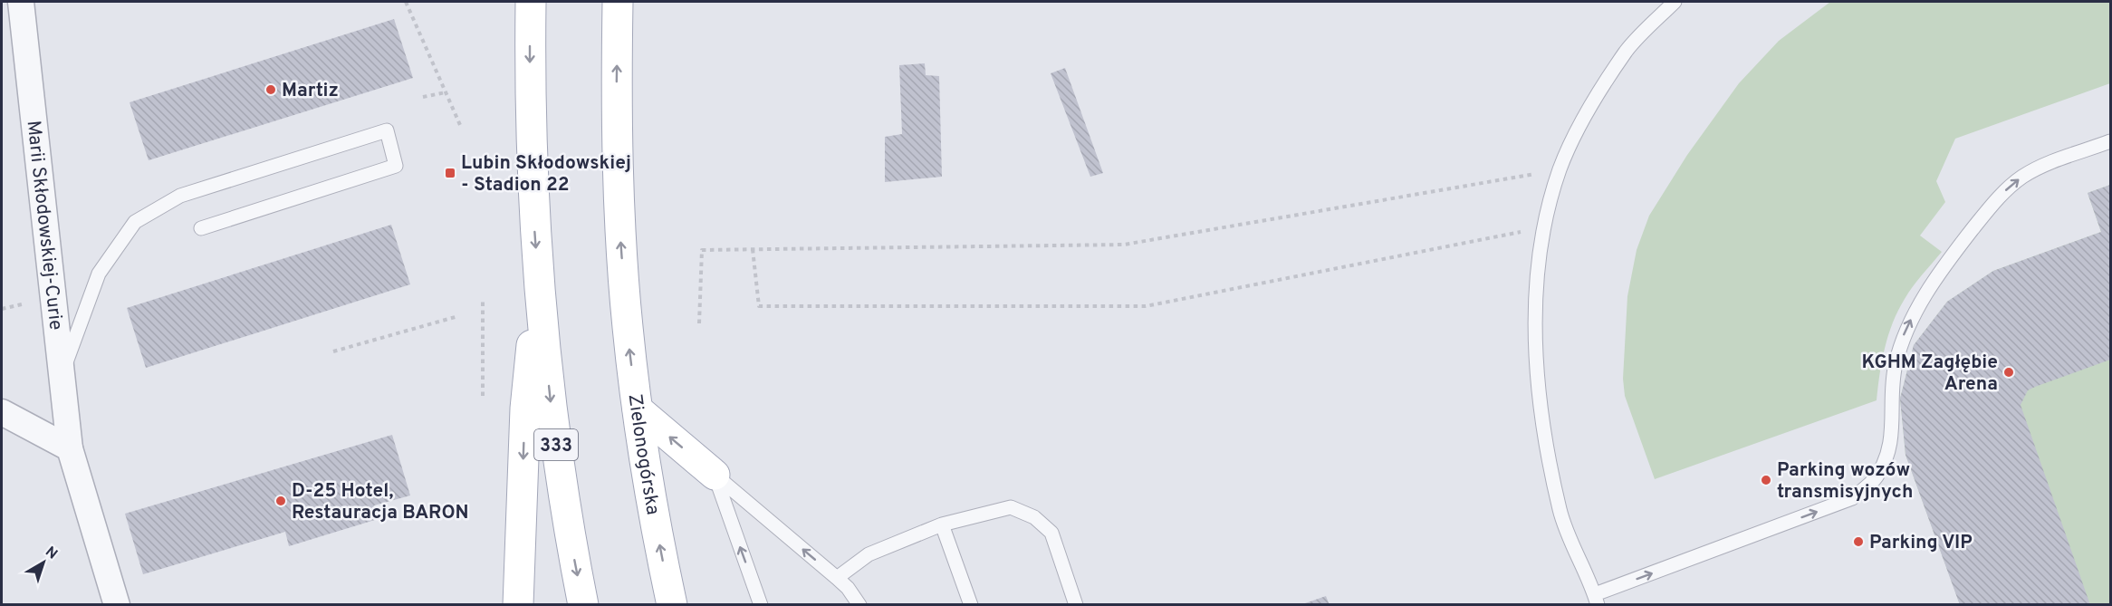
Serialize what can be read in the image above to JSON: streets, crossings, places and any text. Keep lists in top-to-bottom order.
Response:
{
  "streets": {
    "main road": ["333", "Zielonogórska"],
    "street": ["Marii Skłodowskiej-Curie"]
  },
  "places": {
    "other": [
      "Martiz",
      "KGHM Zagłębie Arena",
      "Parking wozów transmisyjnych",
      "D-25 Hotel, Restauracja BARON",
      "Parking VIP"
    ],
    "transit": ["Lubin Skłodowskiej - Stadion 22"]
  },
  "north": "top right"
}
